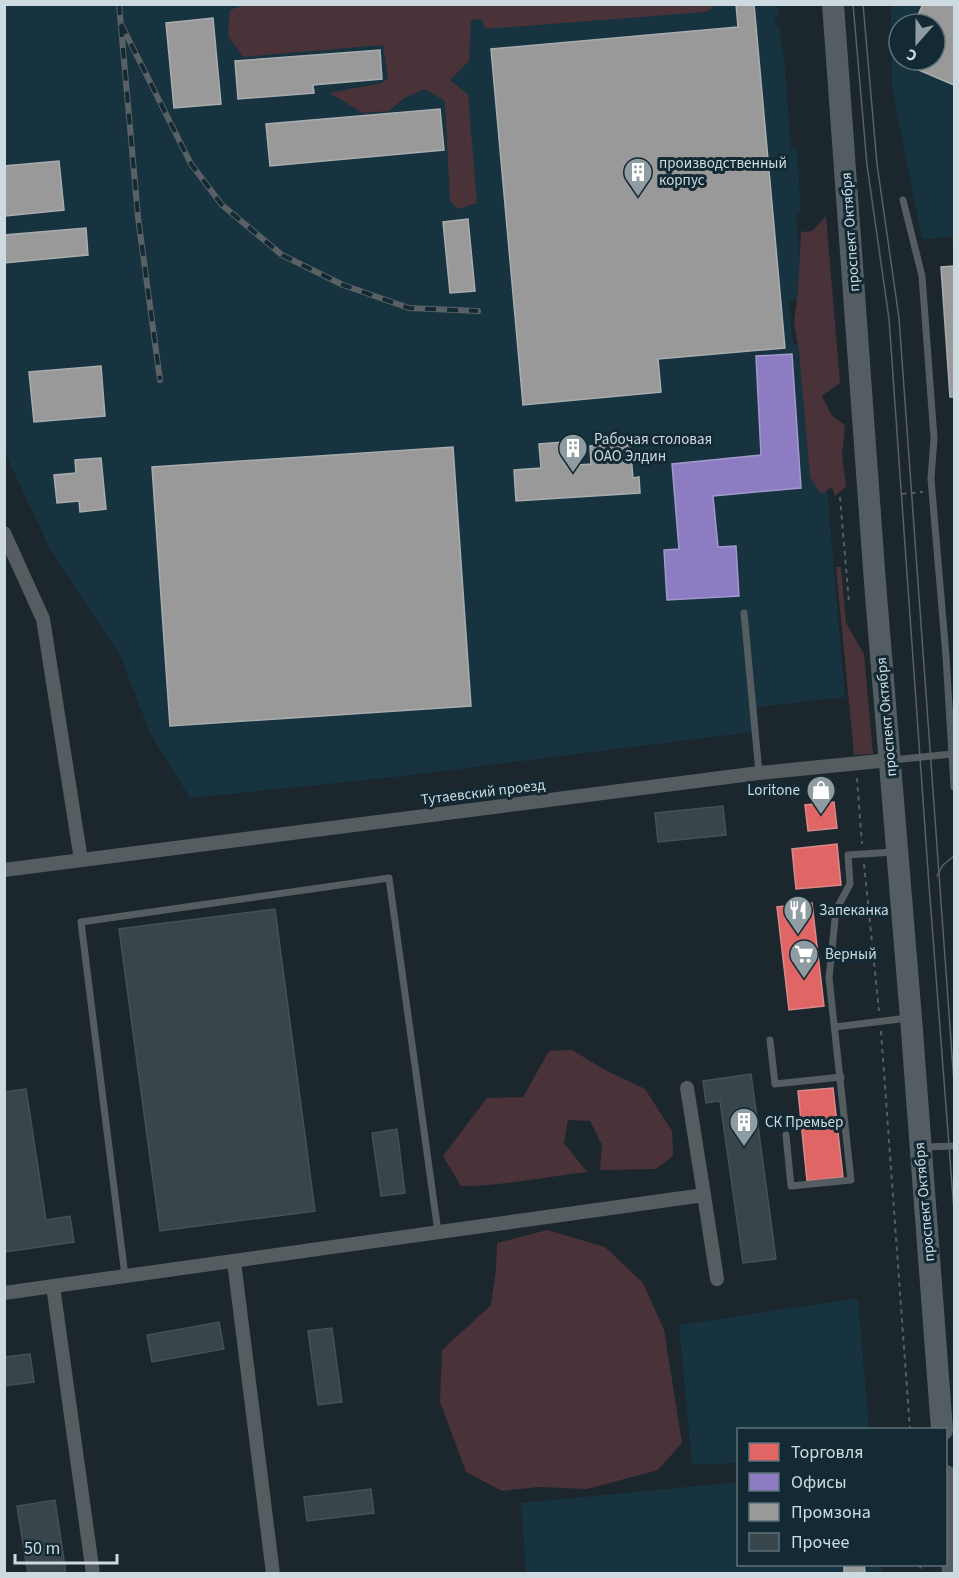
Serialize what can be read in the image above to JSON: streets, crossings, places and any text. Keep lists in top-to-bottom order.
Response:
{
  "streets": {
    "main road": ["проспект Октября"],
    "street": ["Тутаевский проезд"]
  },
  "crossings": [
    ["проспект Октября", "Тутаевский проезд"]
  ],
  "places": {
    "building": ["производственный корпус", "Рабочая столовая ОАО Элдин", "СК Премьер"],
    "shop": ["Loritone"],
    "restaurant": ["Запеканка"],
    "supermarket": ["Верный"]
  },
  "legend": [
    "Торговля",
    "Офисы",
    "Промзона",
    "Прочее"
  ],
  "scale_bar": "50 m",
  "north": "bottom"
}
